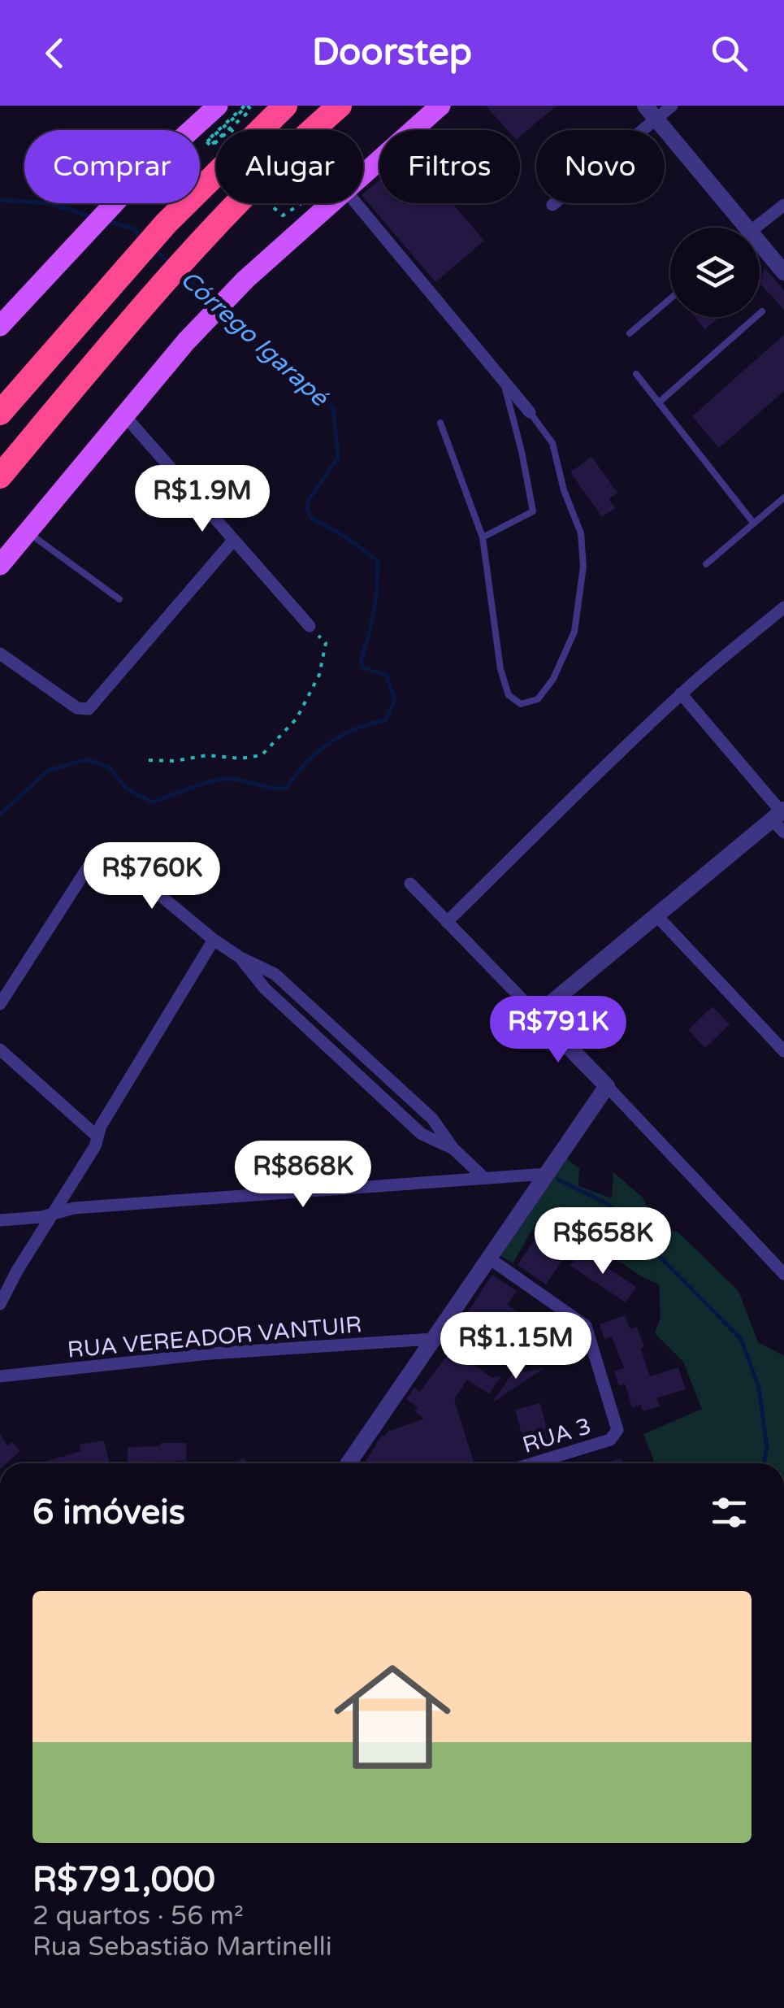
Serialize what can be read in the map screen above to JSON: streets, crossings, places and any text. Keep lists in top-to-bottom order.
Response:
{
  "streets": {
    "street": ["RUA VEREADOR VANTUIR", "RUA 3"]
  },
  "water": ["Córrego Igarapé"],
  "page": {
    "header": "Doorstep",
    "chip": [
      "Comprar",
      "Alugar",
      "Filtros",
      "Novo"
    ],
    "price": [
      "R$1.9M",
      "R$760K",
      "R$791K",
      "R$868K",
      "R$658K",
      "R$1.15M"
    ],
    "heading": "6 imóveis",
    "list": [
      {
        "name": "R$791,000",
        "note": "2 quartos · 56 m² · Rua Sebastião Martinelli"
      }
    ]
  }
}
